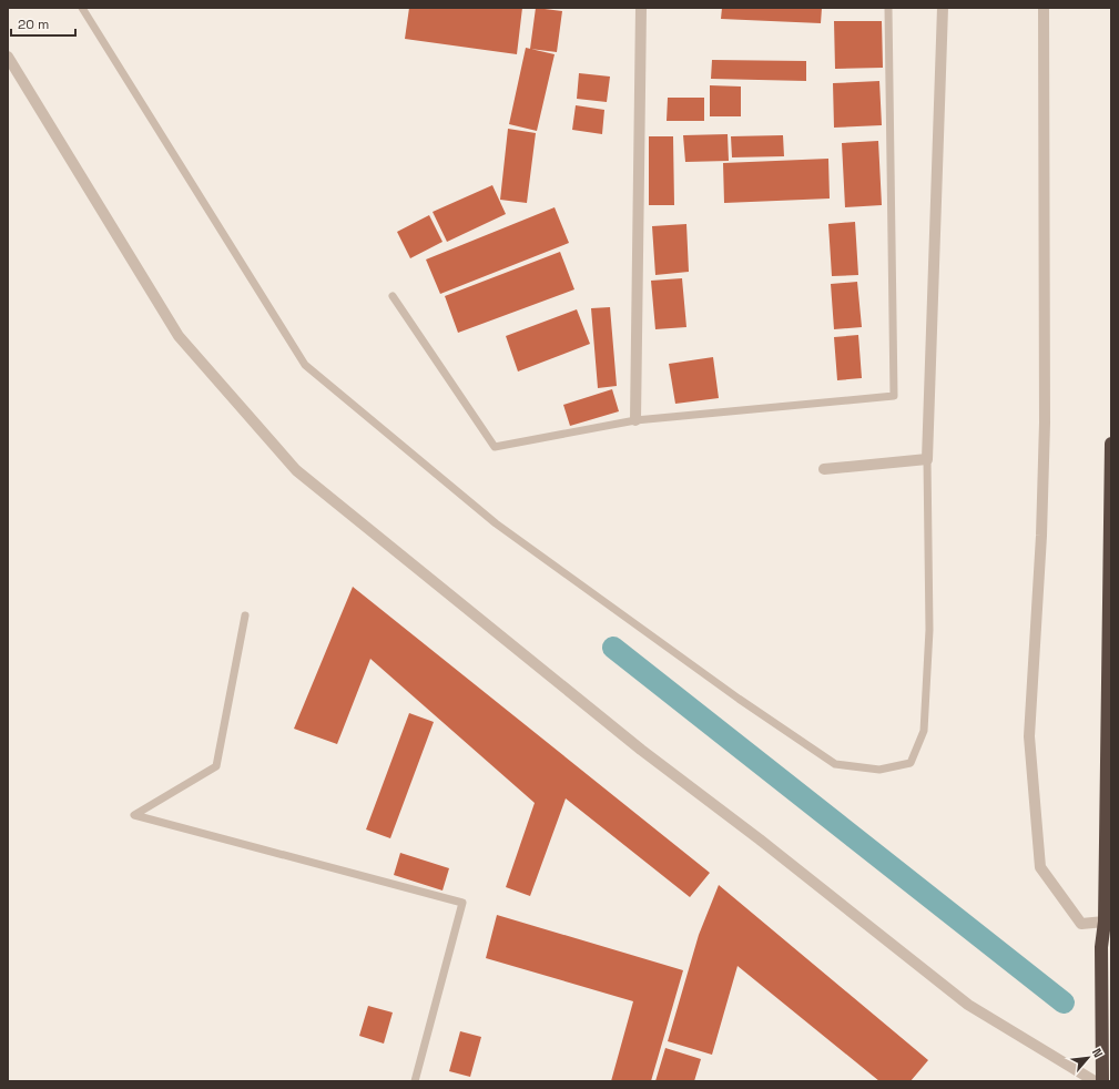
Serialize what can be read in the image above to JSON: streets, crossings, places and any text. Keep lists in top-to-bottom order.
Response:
{
  "scale_bar": "20 m",
  "north": "top right"
}
